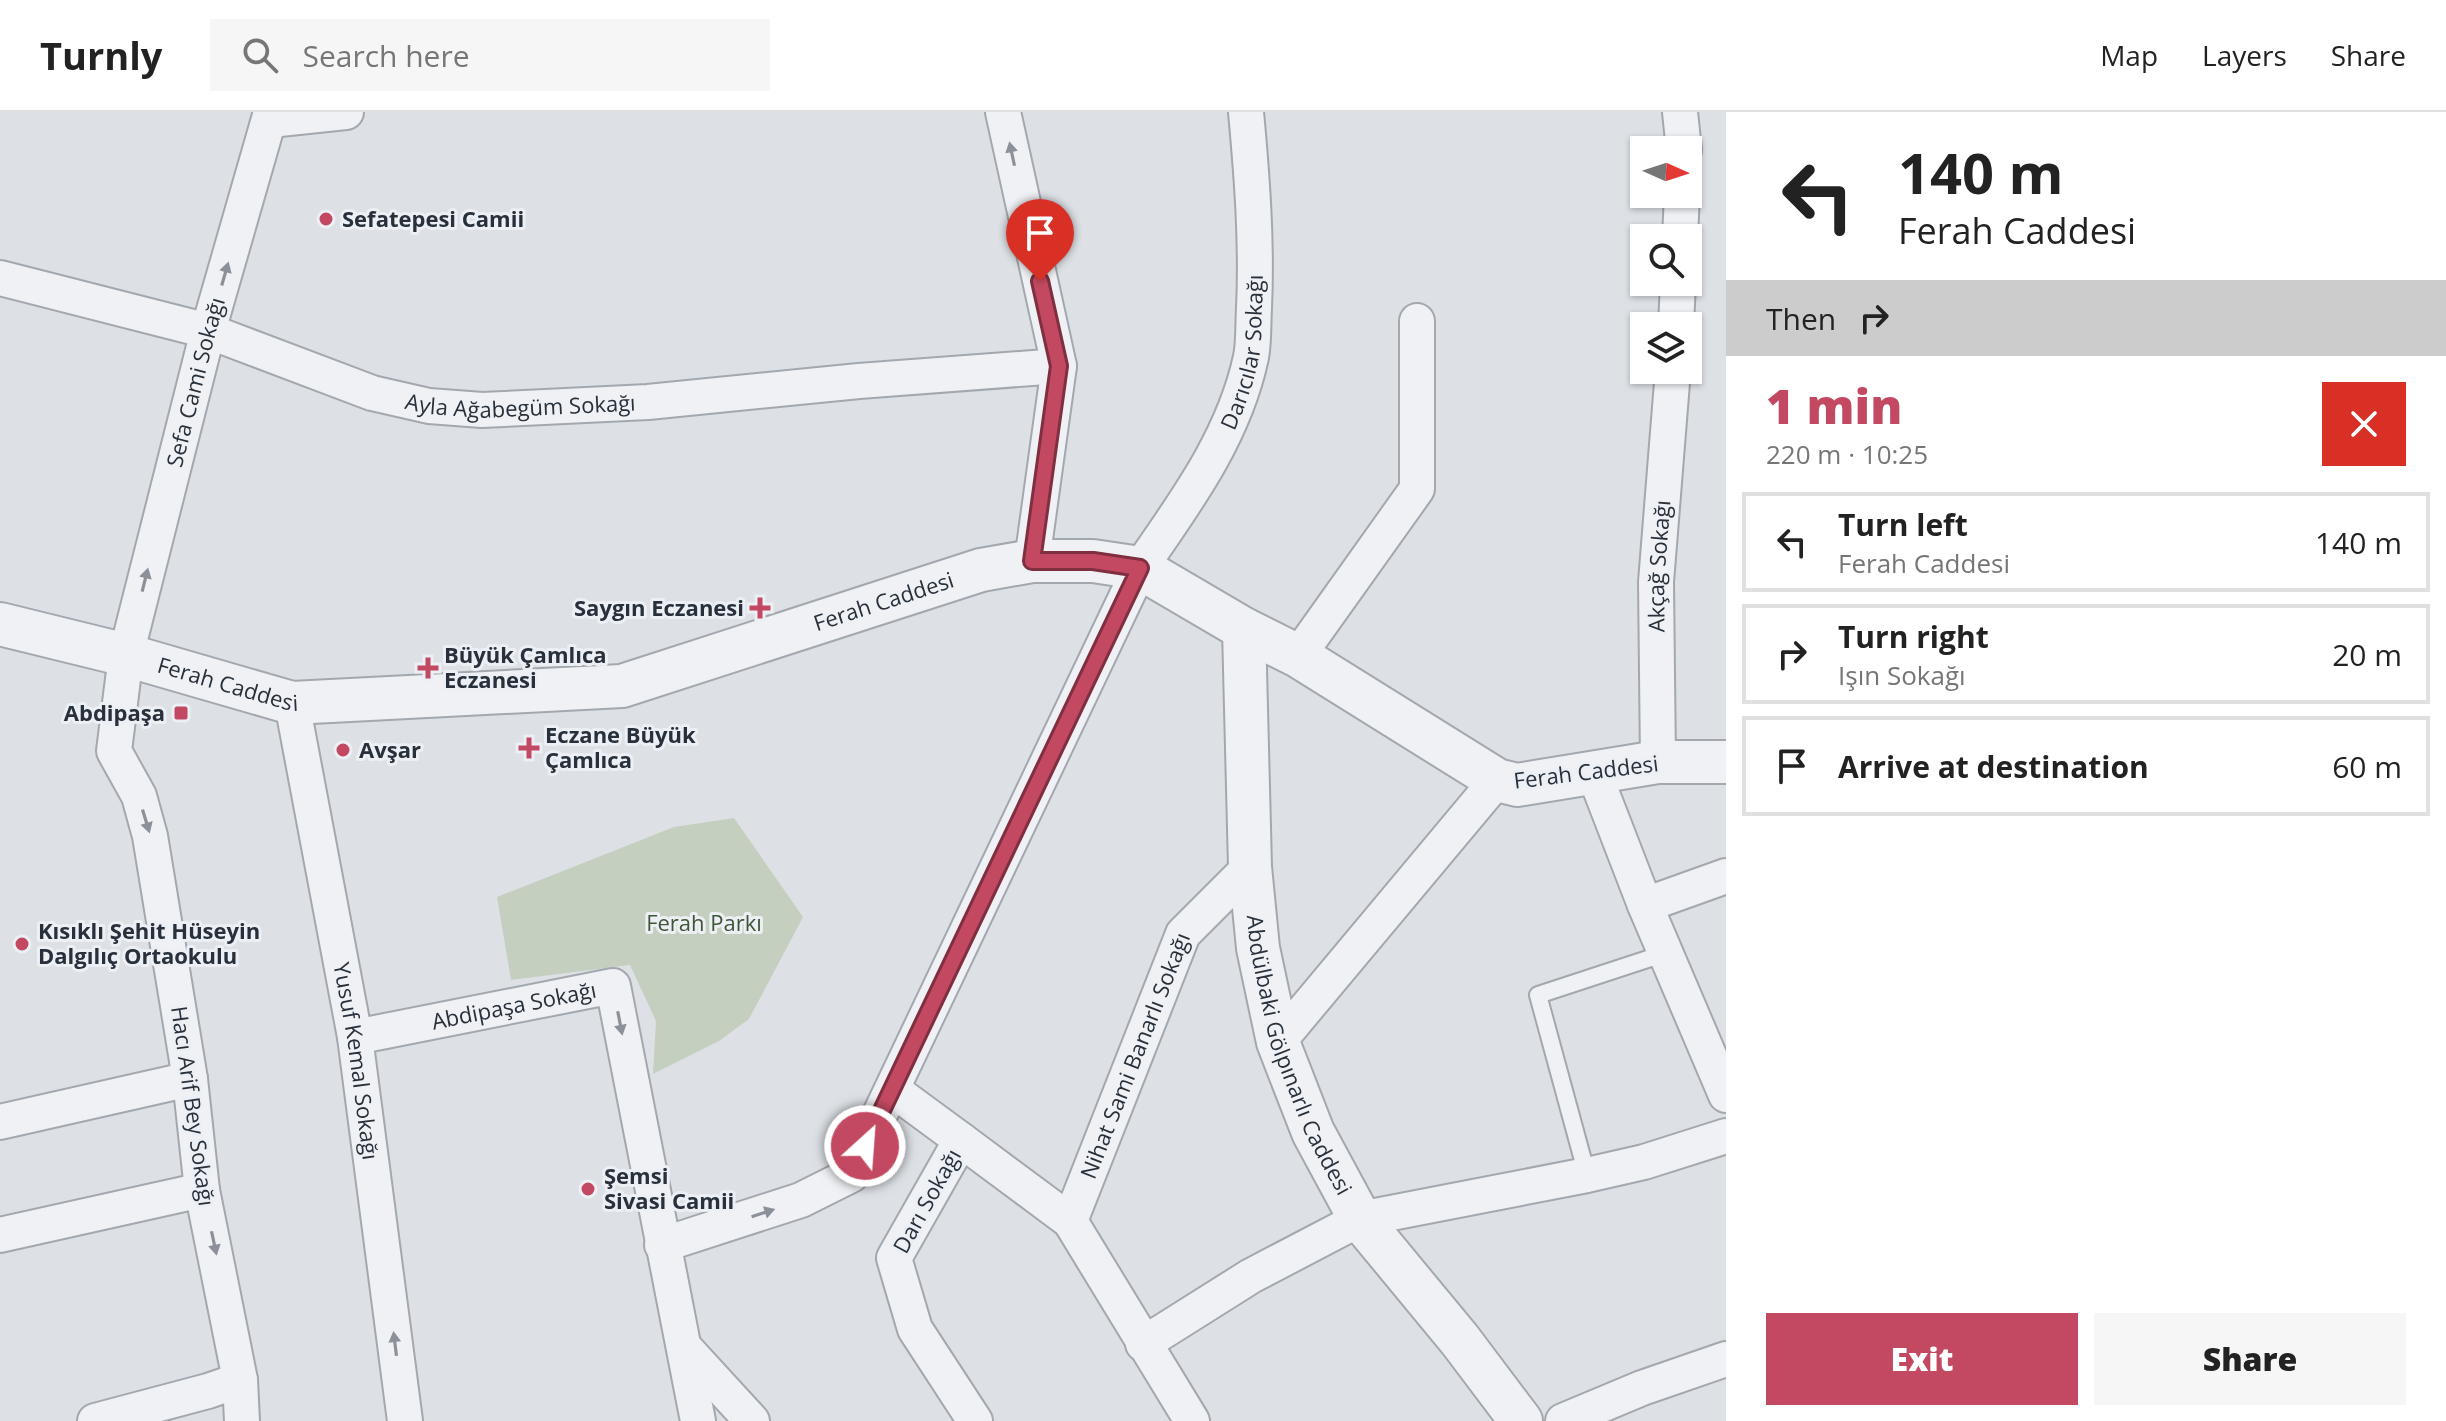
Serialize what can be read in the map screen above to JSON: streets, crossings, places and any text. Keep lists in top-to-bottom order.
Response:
{
  "streets": {
    "street": [
      "Darıcılar Sokağı",
      "Sefa Cami Sokağı",
      "Ayla Ağabegüm Sokağı",
      "Akçağ Sokağı",
      "Ferah Caddesi",
      "Abdipaşa Sokağı",
      "Abdülbaki Gölpınarlı Caddesi",
      "Nihat Sami Banarlı Sokağı",
      "Yusuf Kemal Sokağı",
      "Hacı Arif Bey Sokağı",
      "Darı Sokağı"
    ]
  },
  "crossings": [
    ["Darıcılar Sokağı", "Ferah Caddesi"],
    ["Darıcılar Sokağı", "Abdipaşa Sokağı"],
    ["Darıcılar Sokağı", "Darı Sokağı"],
    ["Sefa Cami Sokağı", "Ayla Ağabegüm Sokağı"],
    ["Sefa Cami Sokağı", "Ferah Caddesi"],
    ["Sefa Cami Sokağı", "Hacı Arif Bey Sokağı"],
    ["Akçağ Sokağı", "Ferah Caddesi"],
    ["Ferah Caddesi", "Abdülbaki Gölpınarlı Caddesi"],
    ["Ferah Caddesi", "Yusuf Kemal Sokağı"],
    ["Abdipaşa Sokağı", "Yusuf Kemal Sokağı"],
    ["Abdülbaki Gölpınarlı Caddesi", "Nihat Sami Banarlı Sokağı"]
  ],
  "one_way": ["Sefa Cami Sokağı", "Yusuf Kemal Sokağı", "Hacı Arif Bey Sokağı"],
  "parks": ["Ferah Parkı"],
  "places": {
    "other": [
      "Sefatepesi Camii",
      "Avşar",
      "Kısıklı Şehit Hüseyin Dalgılıç Ortaokulu",
      "Şemsi Sivasi Camii"
    ],
    "health": ["Saygın Eczanesi", "Büyük Çamlıca Eczanesi", "Eczane Büyük Çamlıca"],
    "transit": ["Abdipaşa"]
  },
  "north": "right",
  "page": {
    "header": "Turnly",
    "search": "Search here",
    "nav": ["Map", "Layers", "Share"],
    "turn": ["140 m", "Ferah Caddesi"],
    "then": "Then",
    "heading": ["1 min", "220 m · 10:25"],
    "list": [
      {
        "name": "Turn left",
        "note": "Ferah Caddesi",
        "value": "140 m"
      },
      {
        "name": "Turn right",
        "note": "Işın Sokağı",
        "value": "20 m"
      },
      {
        "name": "Arrive at destination",
        "value": "60 m"
      }
    ],
    "buttons": ["Exit", "Share"]
  }
}
